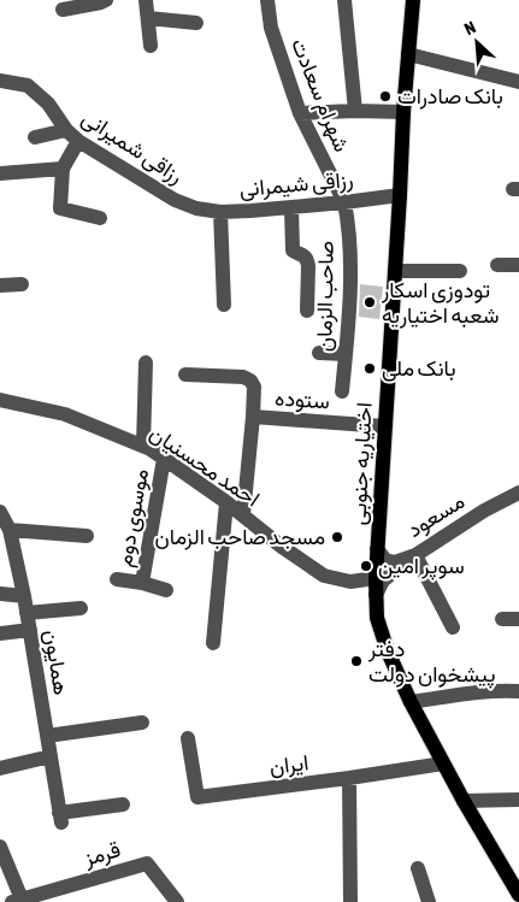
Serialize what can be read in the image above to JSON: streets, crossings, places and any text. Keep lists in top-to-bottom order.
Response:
{
  "streets": {
    "main road": ["اختیاریه جنوبی"],
    "street": [
      "شهرام سعادت",
      "رزاقی شمیرانی",
      "رزاقی شیمرانی",
      "صاحب الزمان",
      "ستوده",
      "احمد محسنیان",
      "مسعود",
      "موسوی دوم",
      "همایون",
      "ایران",
      "قرمز"
    ]
  },
  "crossings": [
    ["شهرام سعادت", "رزاقی شیمرانی"],
    ["شهرام سعادت", "صاحب الزمان"],
    ["رزاقی شمیرانی", "رزاقی شیمرانی"],
    ["رزاقی شیمرانی", "صاحب الزمان"],
    ["رزاقی شیمرانی", "اختیاریه جنوبی"],
    ["ستوده", "اختیاریه جنوبی"],
    ["ستوده", "احمد محسنیان"],
    ["اختیاریه جنوبی", "احمد محسنیان"],
    ["اختیاریه جنوبی", "مسعود"],
    ["اختیاریه جنوبی", "ایران"],
    ["احمد محسنیان", "موسوی دوم"]
  ],
  "places": [
    "بانک صادرات",
    "تودوزی اسکار شعبه اختیاریه",
    "بانک ملی",
    "مسجد صاحب الزمان",
    "سوپر امین",
    "دفتر پیشخوان دولت"
  ],
  "north": "top left"
}
